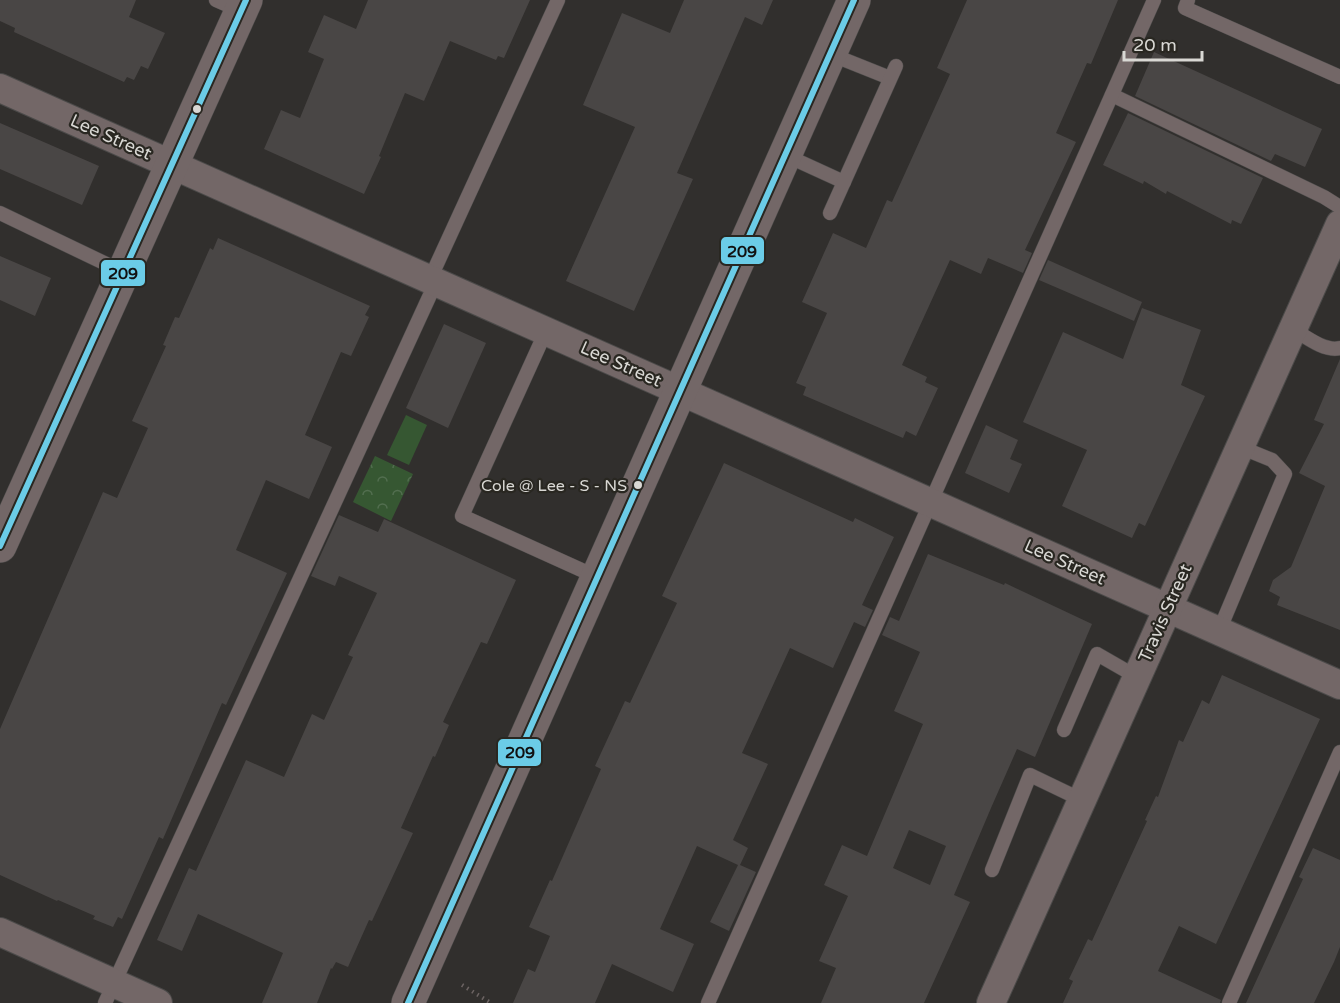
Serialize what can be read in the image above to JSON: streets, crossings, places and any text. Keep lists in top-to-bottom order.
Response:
{
  "streets": {
    "street": ["Lee Street", "Travis Street"]
  },
  "crossings": [
    ["Lee Street", "Travis Street"]
  ],
  "places": ["Cole @ Lee - S - NS"],
  "lines": ["transit line 209"],
  "scale_bar": "20 m"
}
